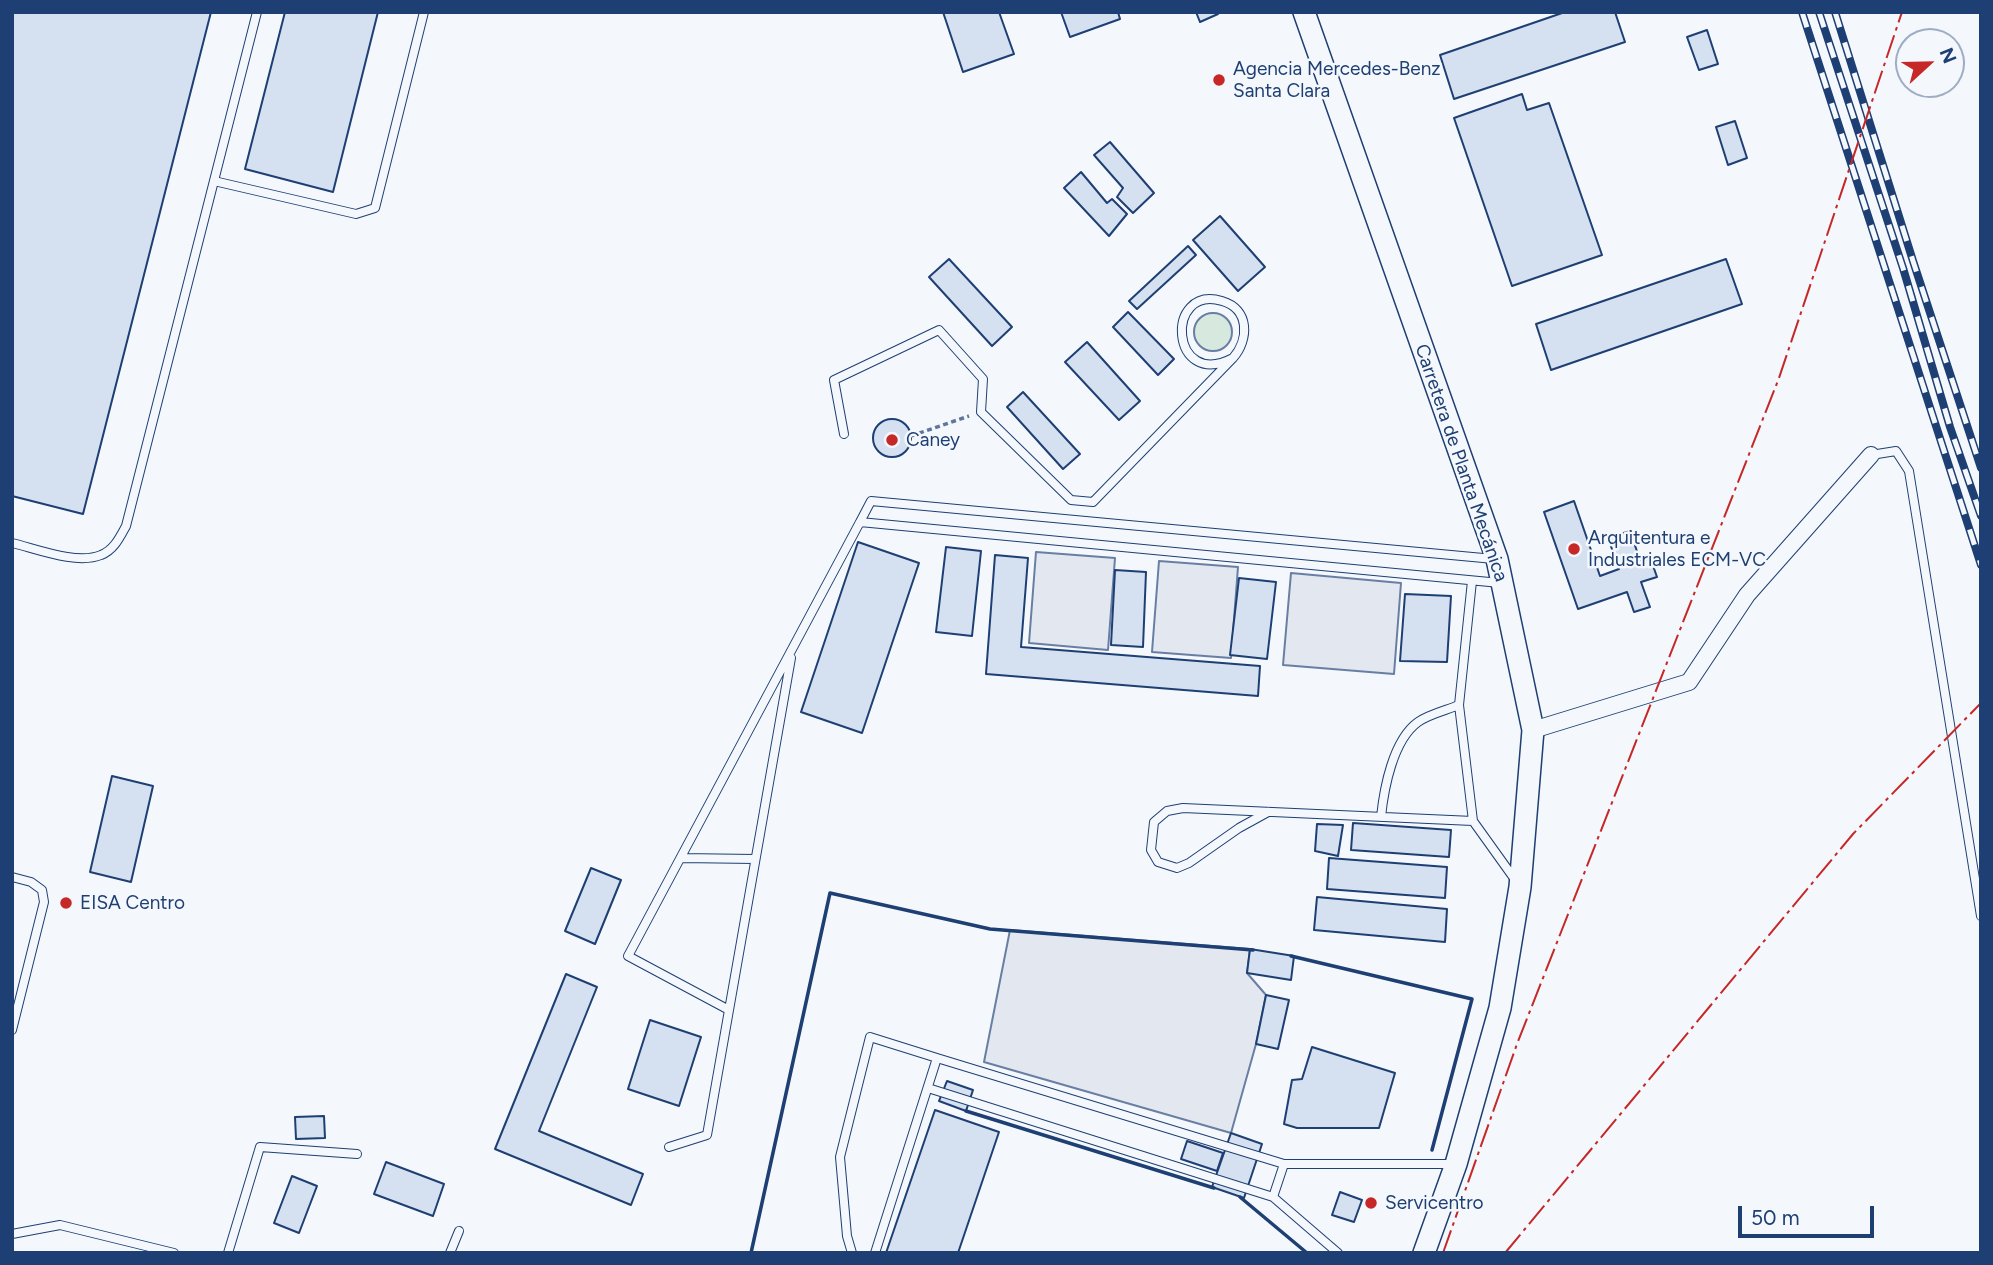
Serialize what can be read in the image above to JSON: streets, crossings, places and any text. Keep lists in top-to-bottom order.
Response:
{
  "streets": {
    "street": ["Carretera de Planta Mecánica"]
  },
  "places": [
    "Agencia Mercedes-Benz Santa Clara",
    "Caney",
    "Arquitentura e Industriales ECM-VC",
    "EISA Centro",
    "Servicentro"
  ],
  "scale_bar": "50 m",
  "north": "right"
}
